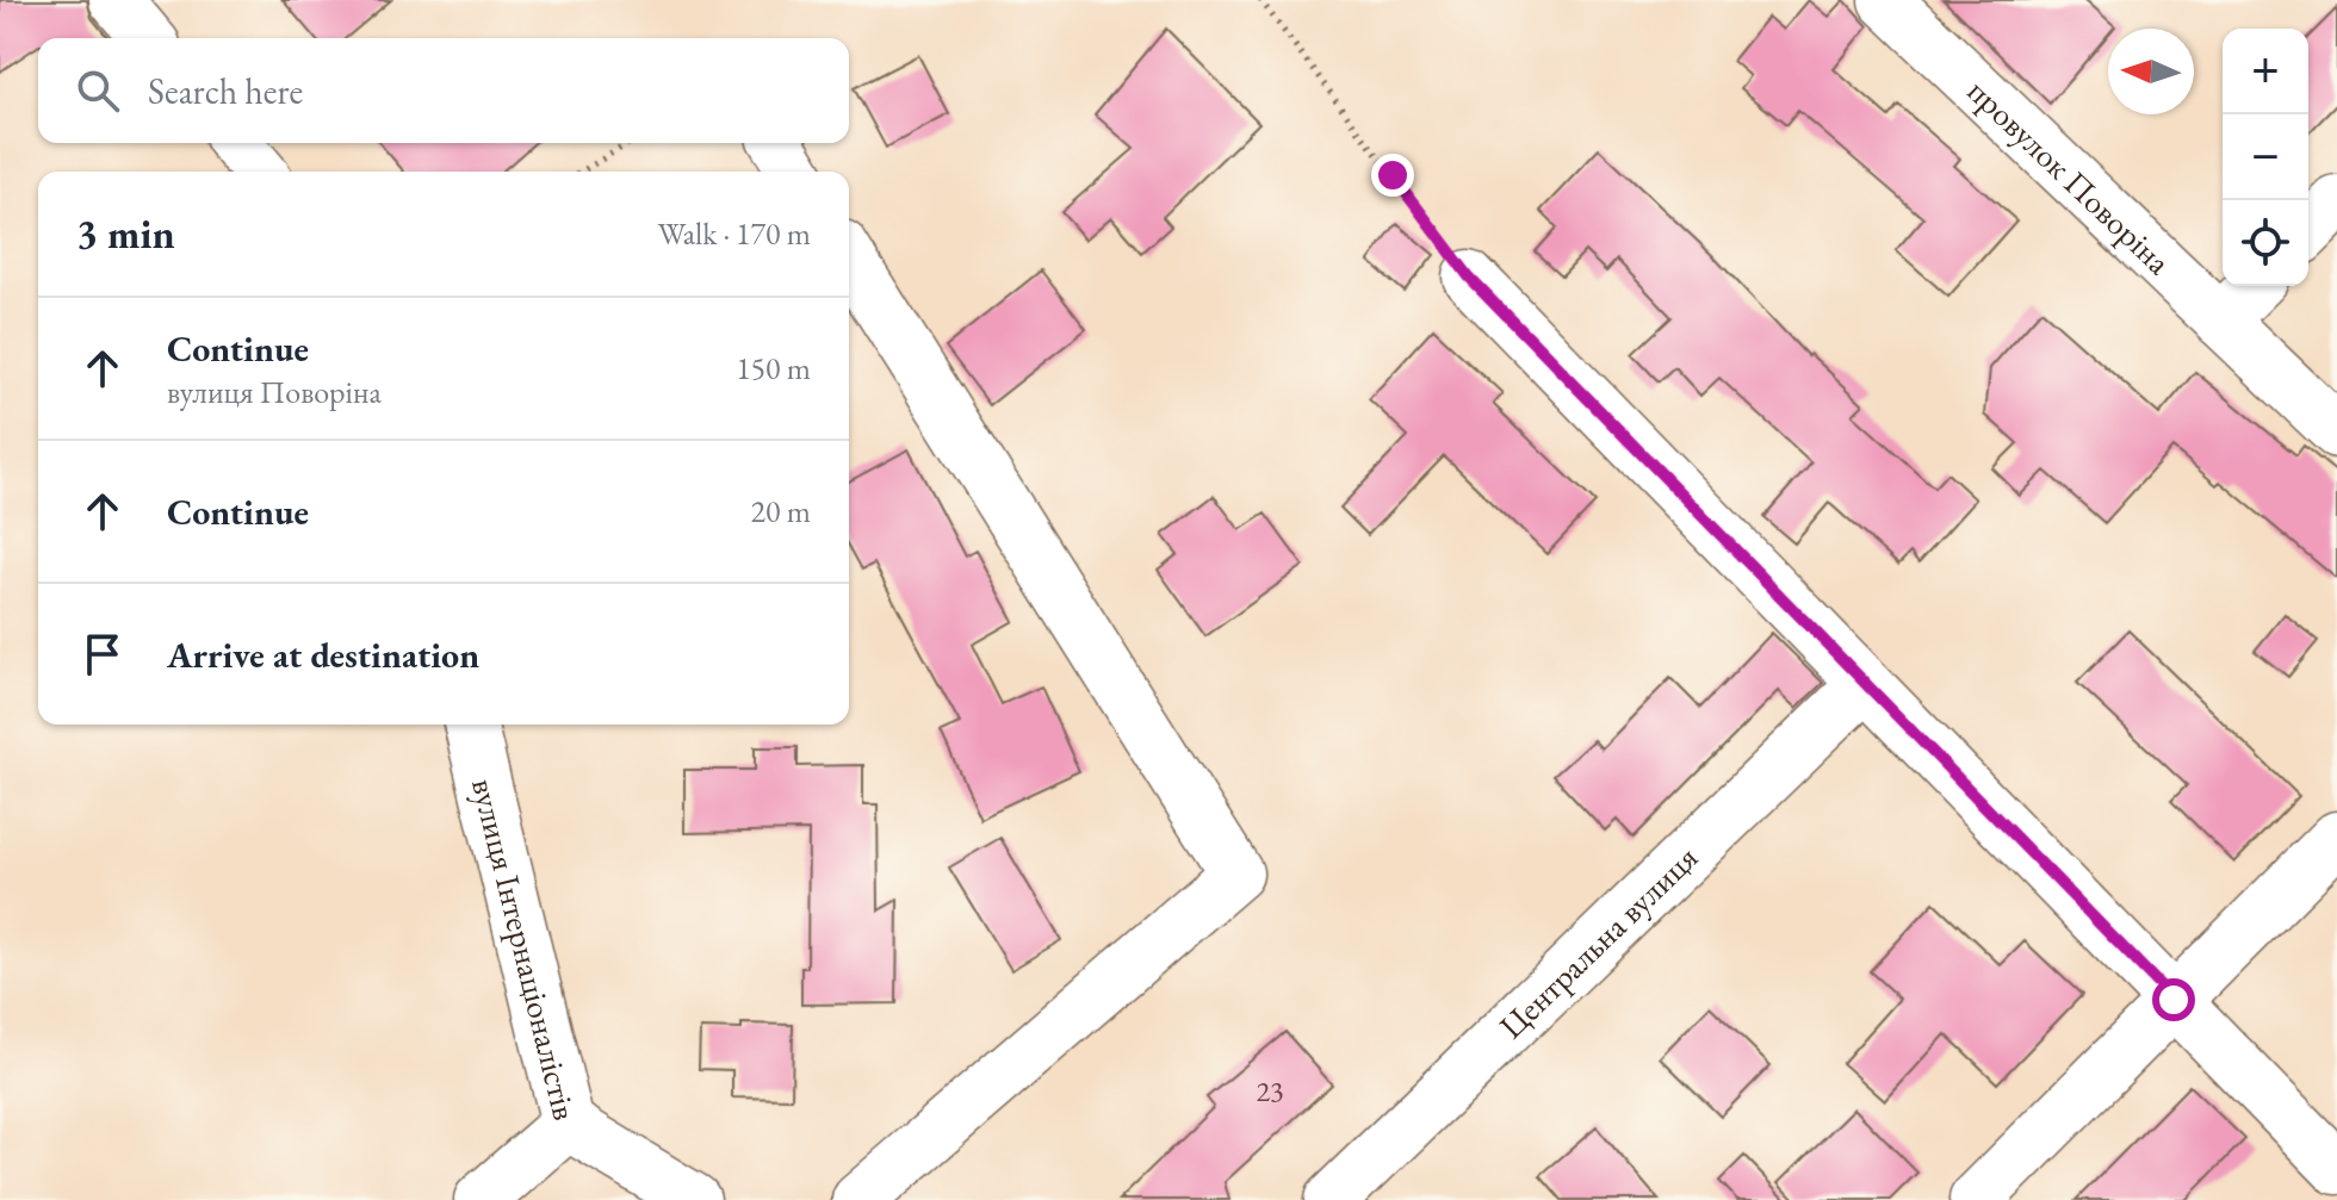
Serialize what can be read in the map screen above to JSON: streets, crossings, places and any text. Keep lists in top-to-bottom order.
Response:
{
  "streets": {
    "street": ["провулок Поворіна", "Центральна вулиця", "вулиця Інтернаціоналістів"]
  },
  "house_numbers": ["23"],
  "north": "left",
  "page": {
    "map_buttons": ["+", "−"],
    "search": "Search here",
    "heading": ["3 min", "Walk · 170 m"],
    "list": [
      ["Continue", "вулиця Поворіна", "150 m"],
      ["Continue", "20 m"],
      "Arrive at destination"
    ]
  }
}
